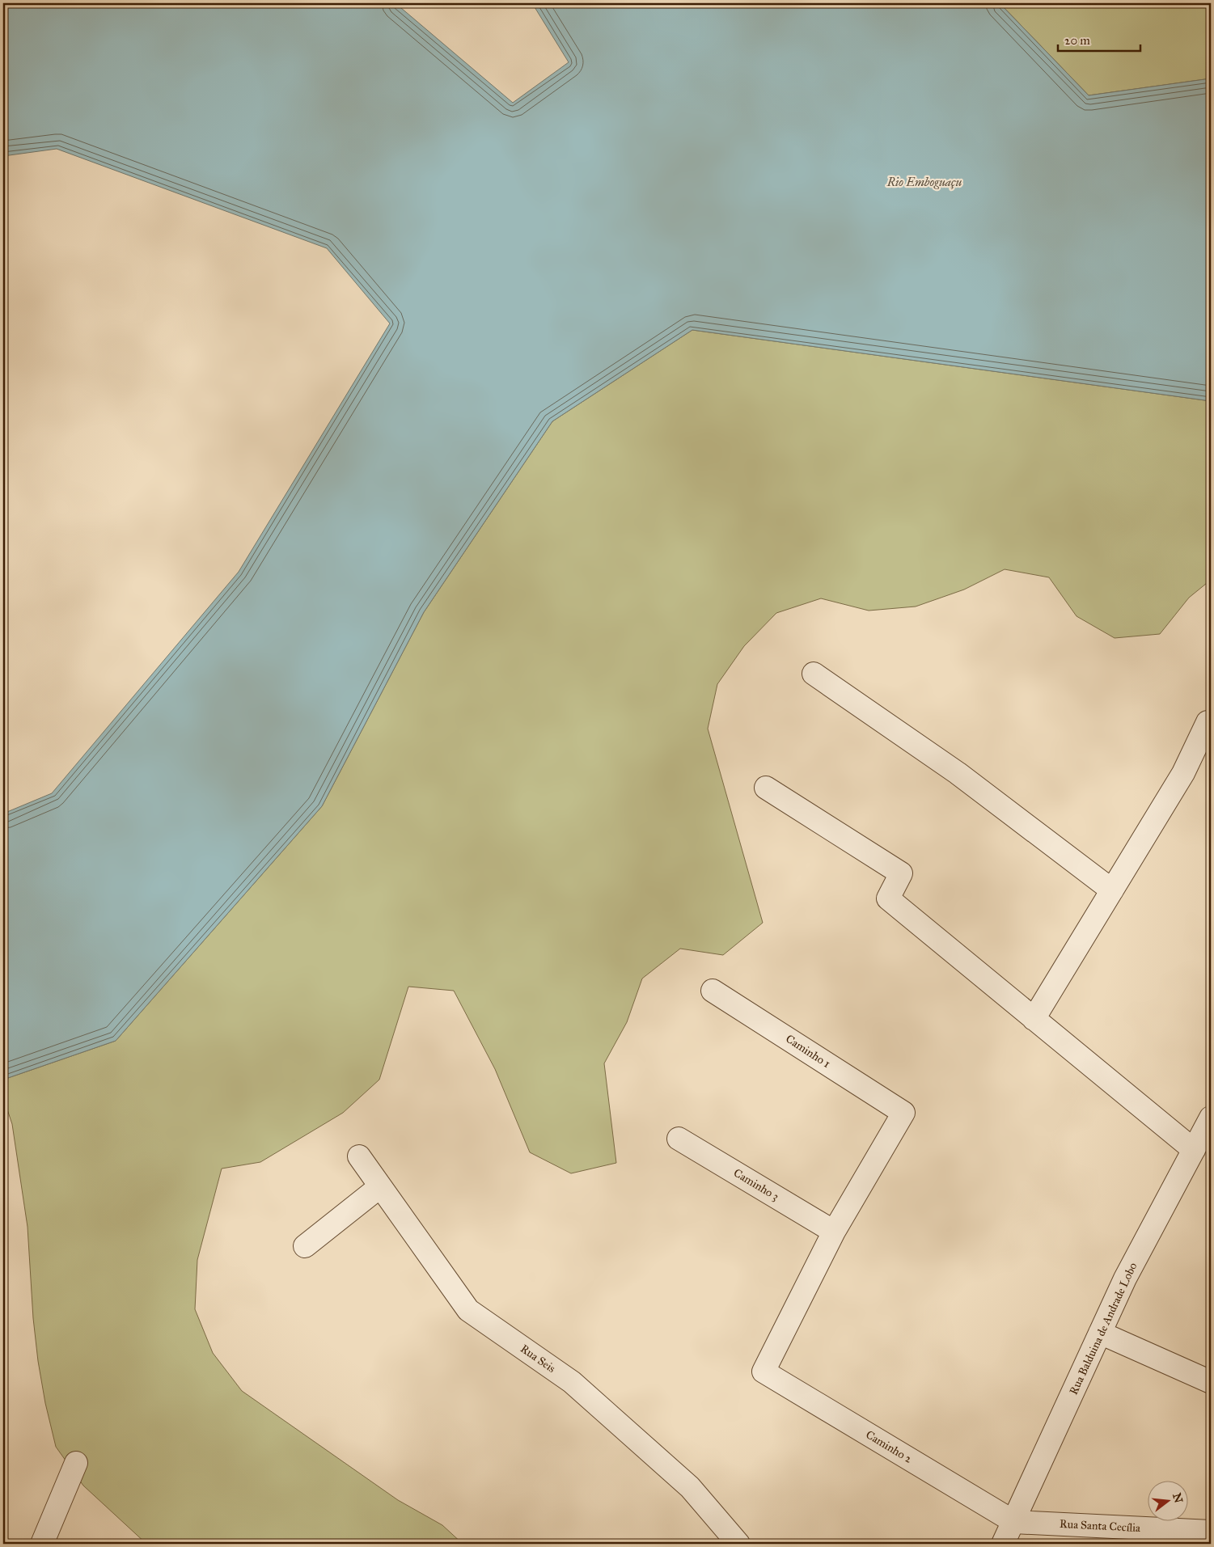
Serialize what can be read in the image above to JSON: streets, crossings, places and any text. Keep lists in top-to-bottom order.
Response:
{
  "streets": {
    "street": [
      "Caminho 1",
      "Caminho 3",
      "Rua Balduina de Andrade Lobo",
      "Rua Seis",
      "Caminho 2",
      "Rua Santa Cecília"
    ]
  },
  "crossings": [
    ["Caminho 1", "Caminho 3"],
    ["Caminho 1", "Caminho 2"],
    ["Caminho 3", "Caminho 2"],
    ["Rua Balduina de Andrade Lobo", "Caminho 2"],
    ["Rua Balduina de Andrade Lobo", "Rua Santa Cecília"],
    ["Caminho 2", "Rua Santa Cecília"]
  ],
  "water": ["Rio Emboguaçu"],
  "scale_bar": "20 m",
  "north": "right"
}
